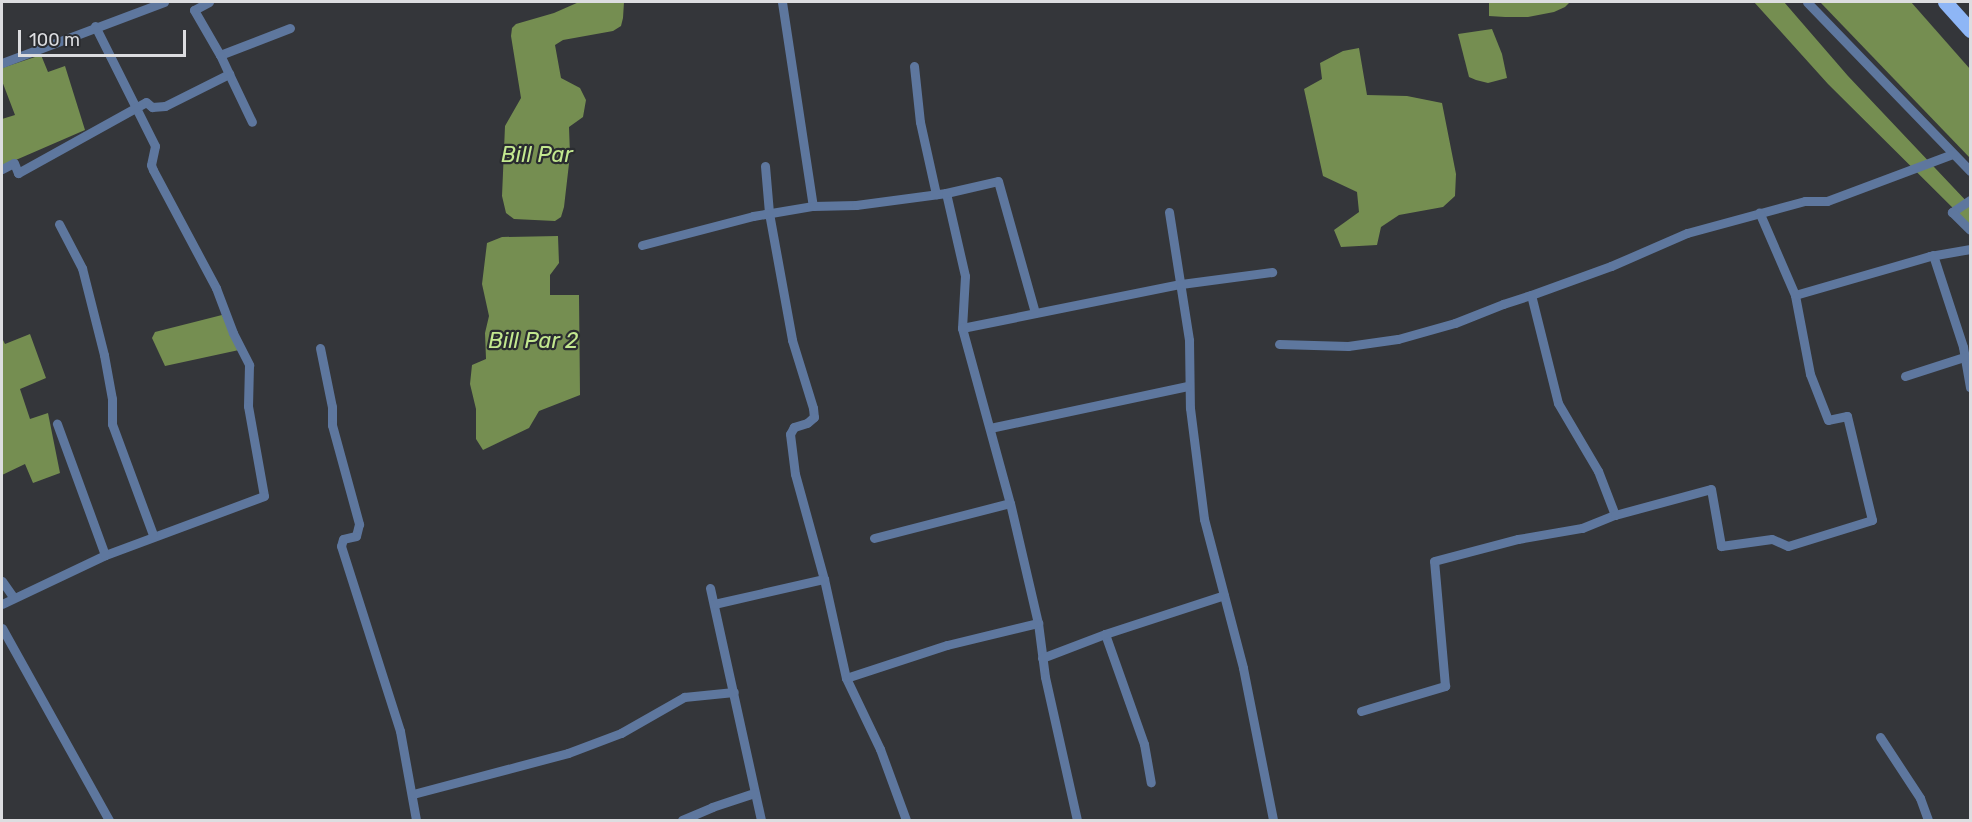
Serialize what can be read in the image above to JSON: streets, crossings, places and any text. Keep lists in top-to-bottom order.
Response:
{
  "water": ["Bill Par", "Bill Par 2"],
  "scale_bar": "100 m"
}
